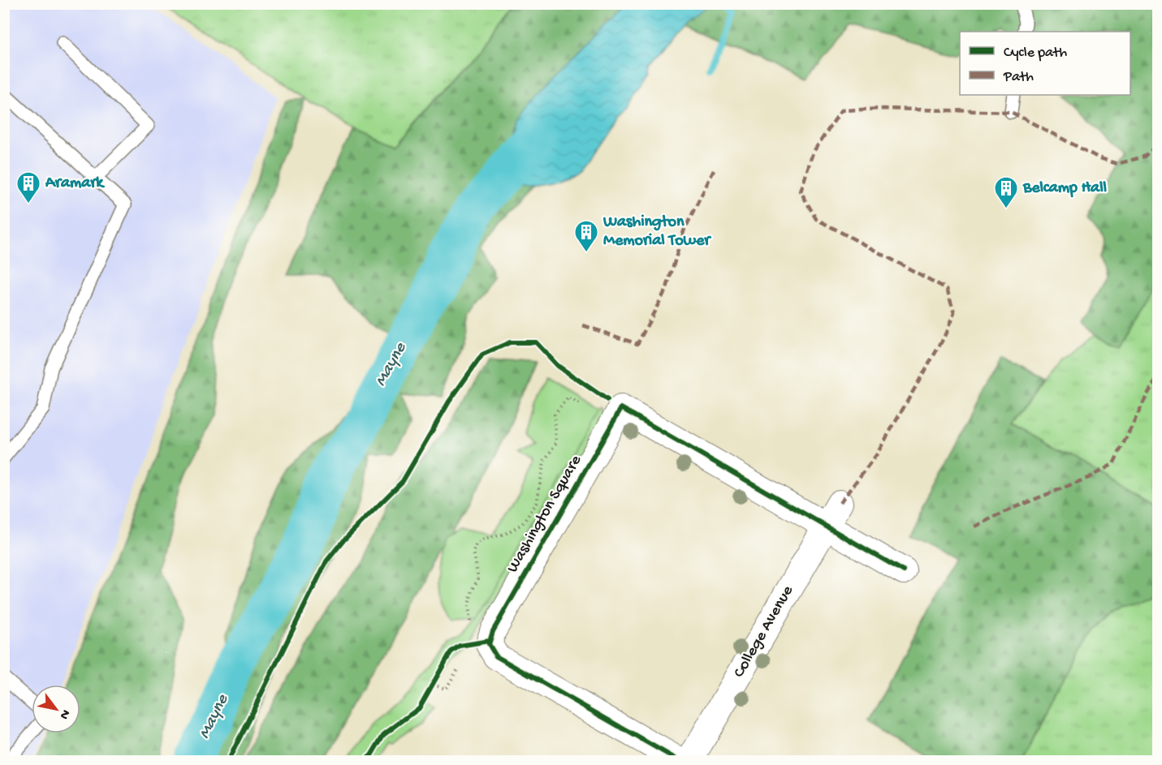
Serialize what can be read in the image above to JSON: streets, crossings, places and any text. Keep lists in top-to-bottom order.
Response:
{
  "streets": {
    "street": ["Washington Square", "College Avenue"]
  },
  "crossings": [
    ["Washington Square", "College Avenue"]
  ],
  "water": ["Mayne"],
  "places": {
    "building": ["Aramark", "Belcamp Hall", "Washington Memorial Tower"]
  },
  "legend": ["Cycle path", "Path"],
  "north": "bottom right"
}
